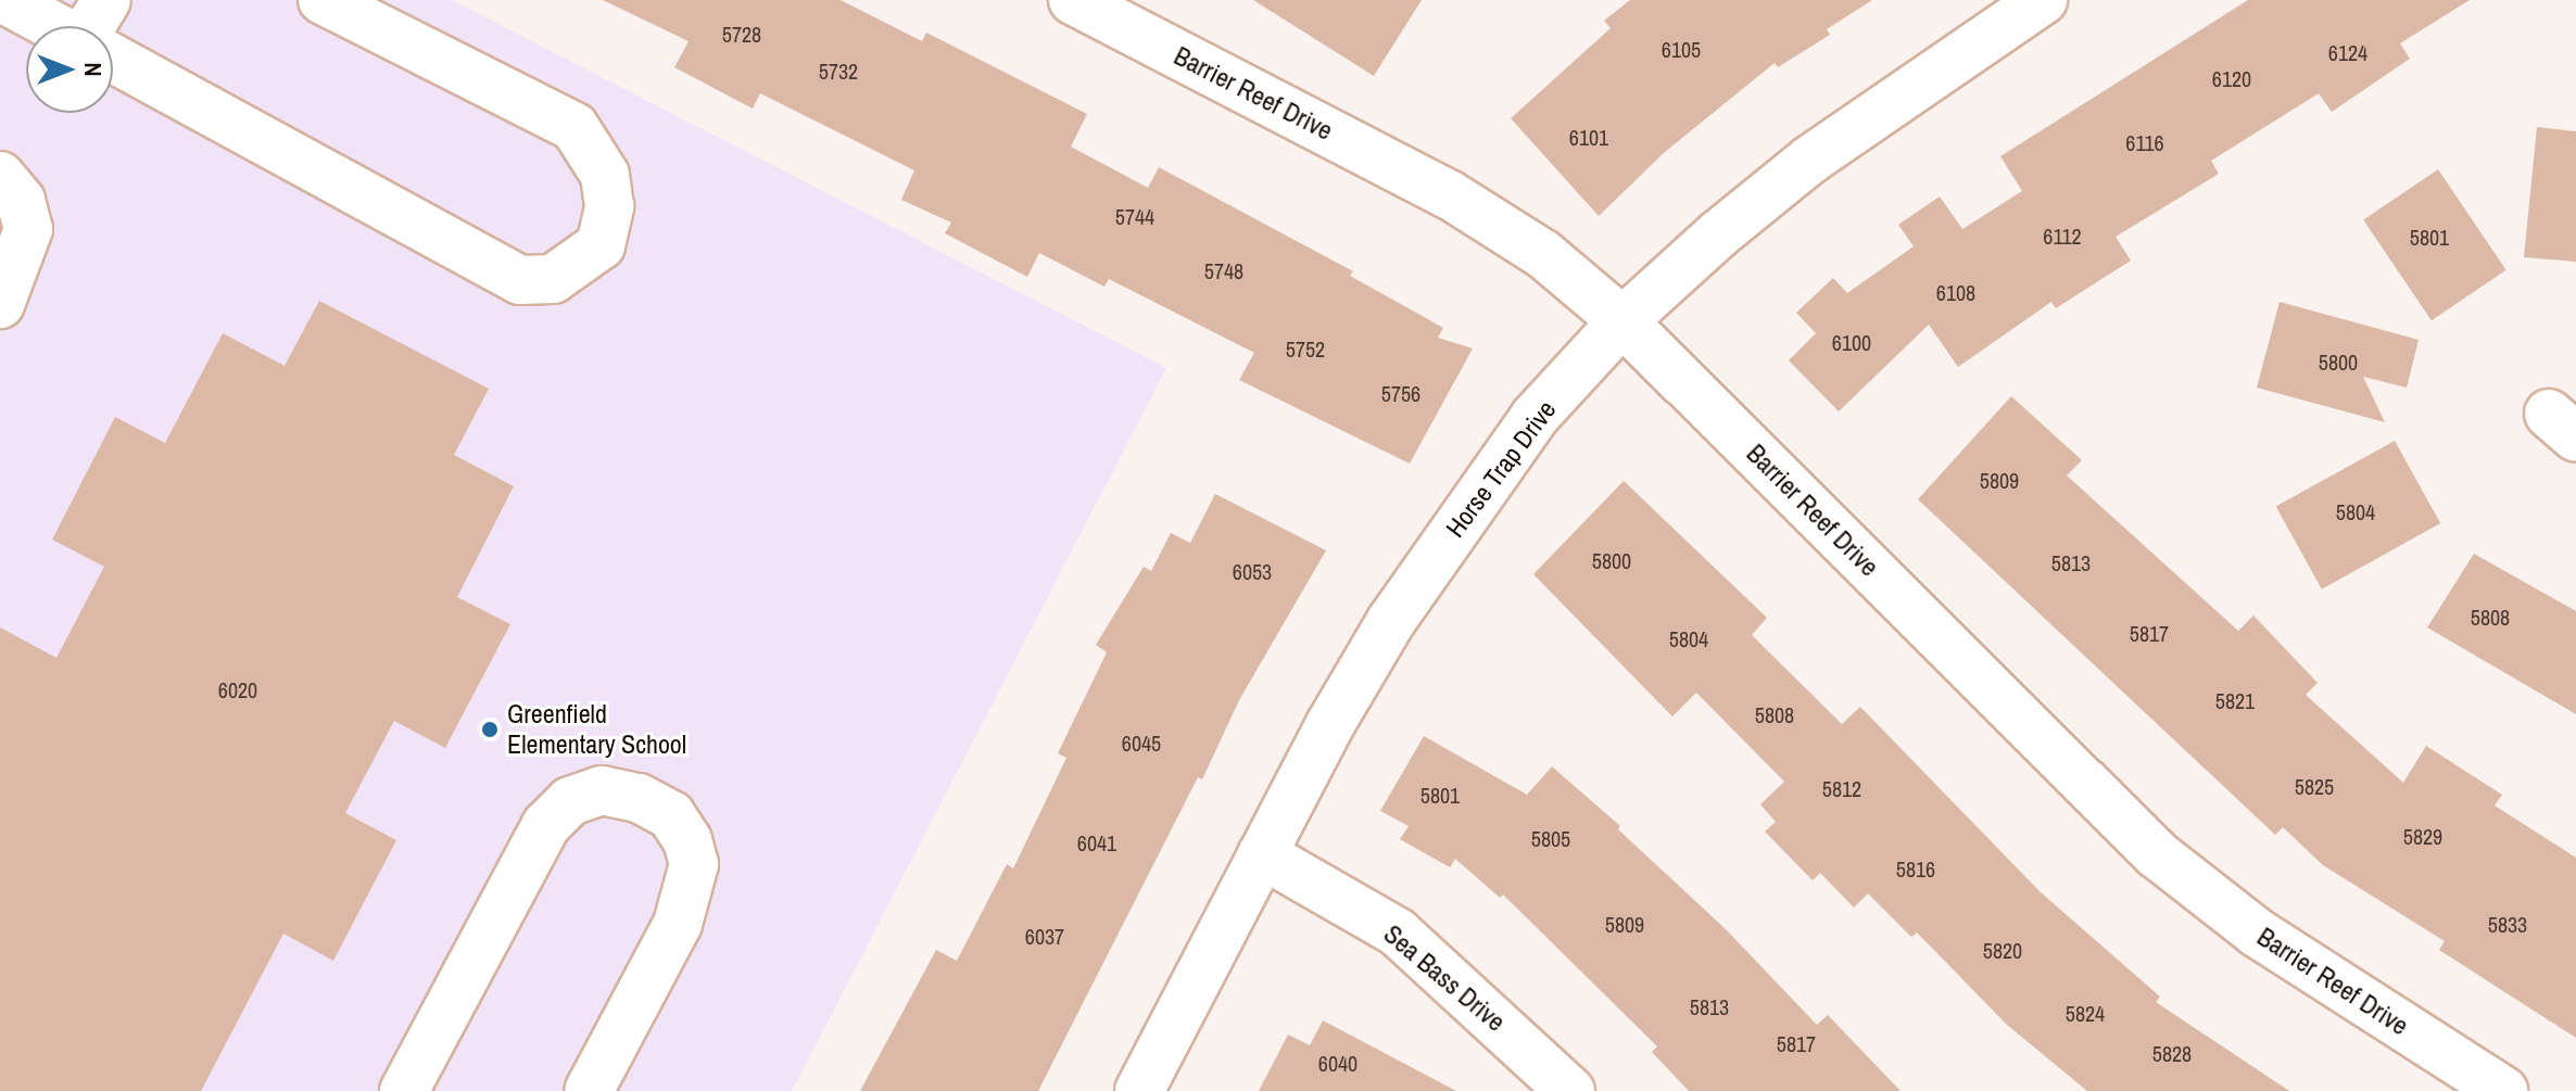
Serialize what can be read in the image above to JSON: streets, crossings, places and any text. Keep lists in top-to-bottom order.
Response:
{
  "streets": {
    "street": ["Barrier Reef Drive", "Horse Trap Drive", "Sea Bass Drive"]
  },
  "crossings": [
    ["Barrier Reef Drive", "Horse Trap Drive"],
    ["Horse Trap Drive", "Sea Bass Drive"]
  ],
  "places": ["Greenfield Elementary School"],
  "house_numbers": [
    "5728",
    "6105",
    "6124",
    "5732",
    "6120",
    "6101",
    "6116",
    "5744",
    "6112",
    "5801",
    "5748",
    "6108",
    "6100",
    "5752",
    "5800",
    "5756",
    "5809",
    "5804",
    "5800",
    "5813",
    "6053",
    "5808",
    "5817",
    "5804",
    "6020",
    "5821",
    "5808",
    "6045",
    "5825",
    "5812",
    "5801",
    "5829",
    "5805",
    "6041",
    "5816",
    "5809",
    "5833",
    "6037",
    "5820",
    "5813",
    "5824",
    "5817",
    "5828",
    "6040"
  ],
  "north": "right"
}
